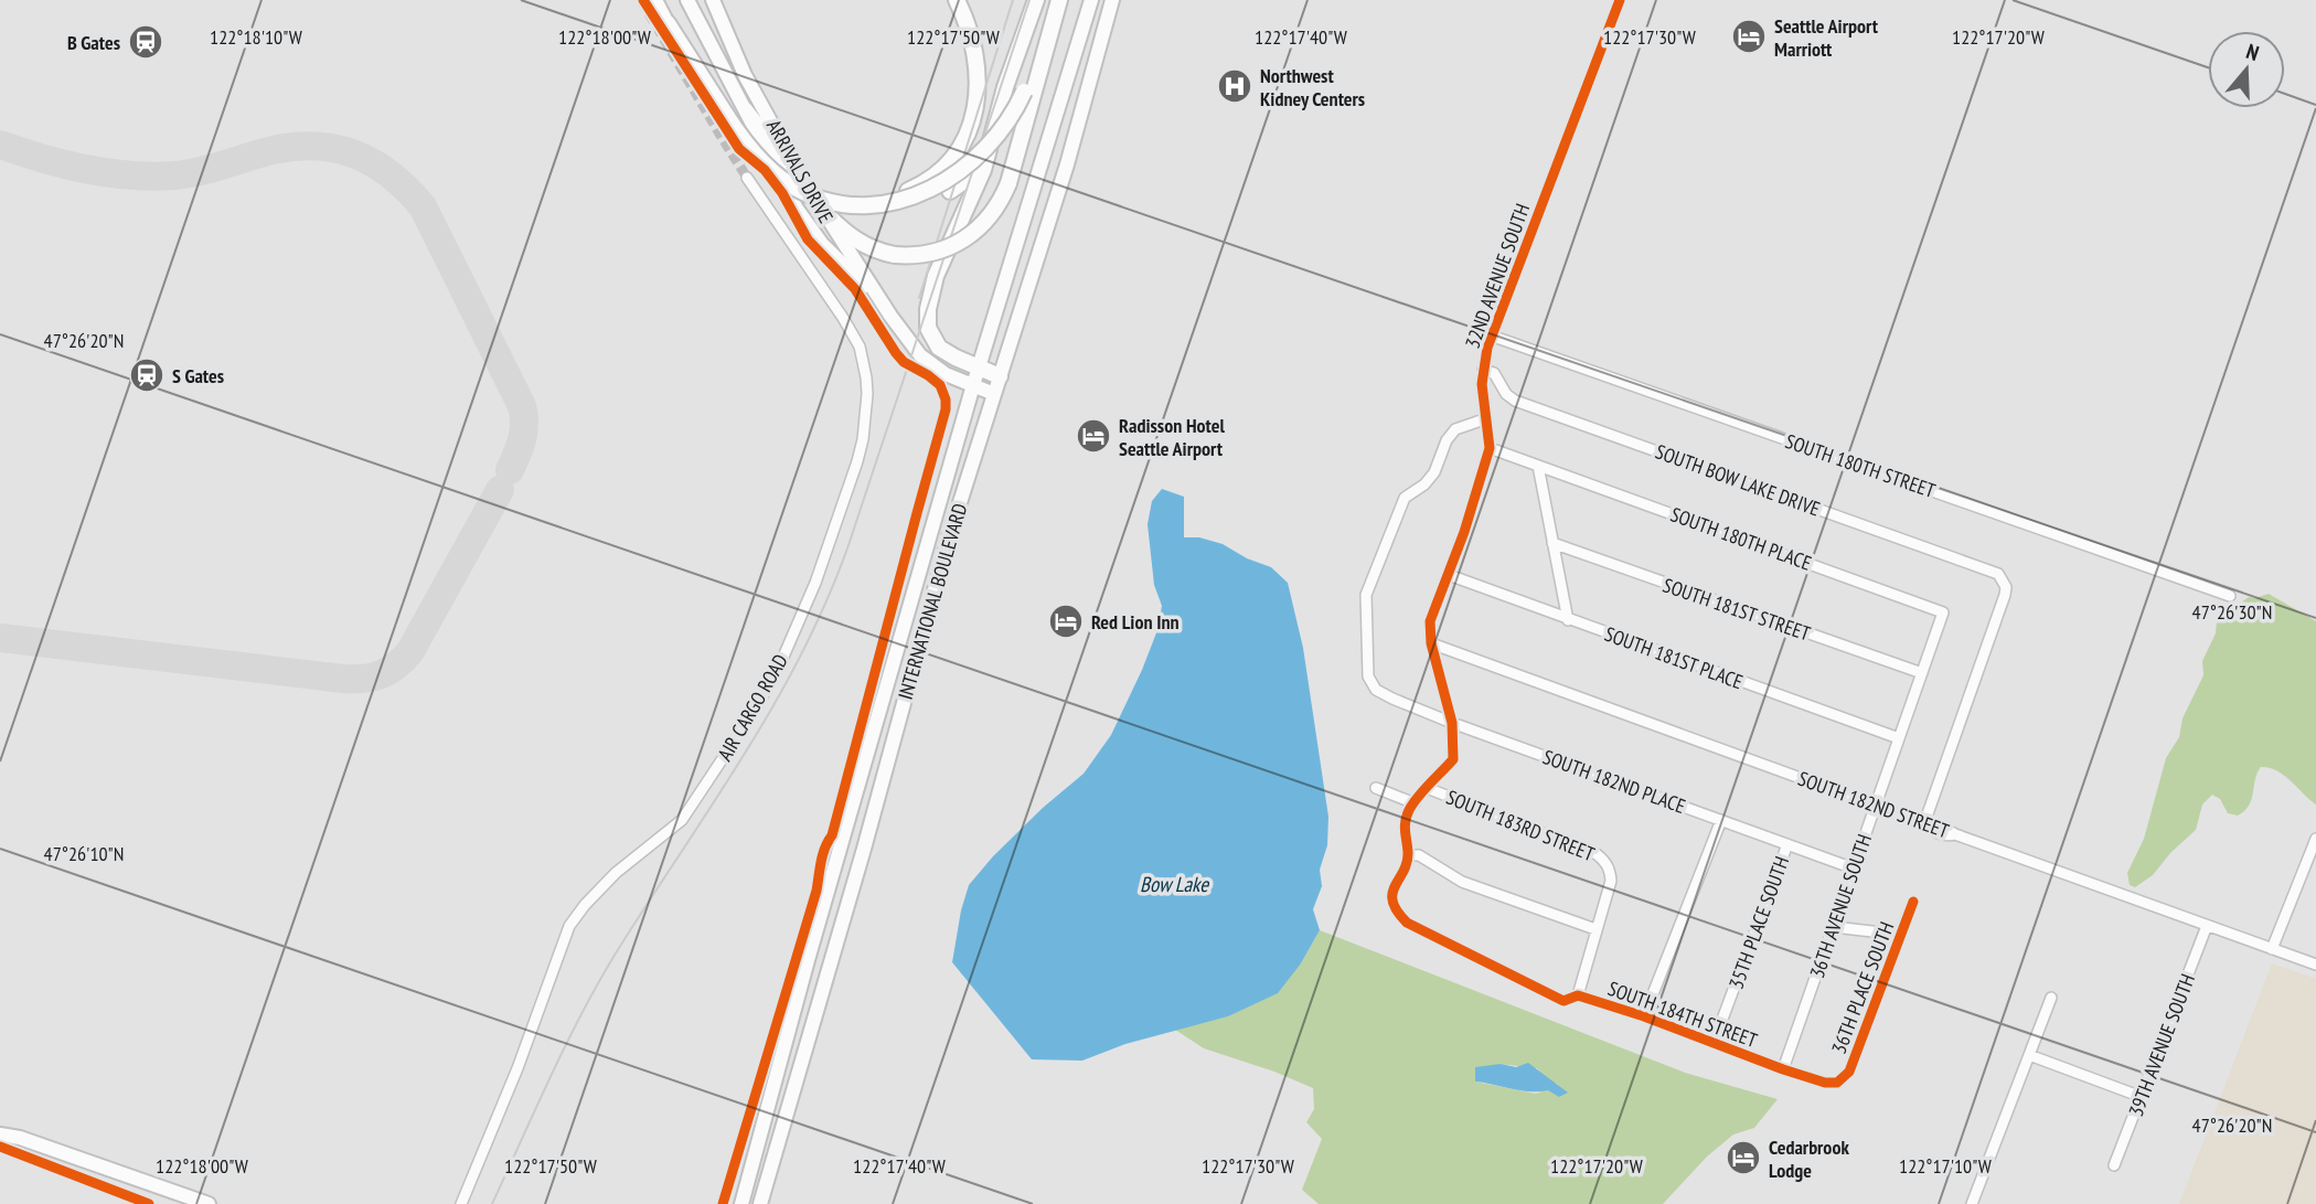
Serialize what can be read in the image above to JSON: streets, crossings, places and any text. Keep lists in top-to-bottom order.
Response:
{
  "streets": {
    "main road": ["ARRIVALS DRIVE", "INTERNATIONAL BOULEVARD"],
    "street": [
      "32ND AVENUE SOUTH",
      "SOUTH 180TH STREET",
      "SOUTH BOW LAKE DRIVE",
      "SOUTH 180TH PLACE",
      "SOUTH 181ST STREET",
      "SOUTH 181ST PLACE",
      "AIR CARGO ROAD",
      "SOUTH 182ND PLACE",
      "SOUTH 182ND STREET",
      "SOUTH 183RD STREET",
      "36TH AVENUE SOUTH",
      "35TH PLACE SOUTH",
      "36TH PLACE SOUTH",
      "SOUTH 184TH STREET",
      "39TH AVENUE SOUTH"
    ]
  },
  "crossings": [
    ["ARRIVALS DRIVE", "INTERNATIONAL BOULEVARD"],
    ["32ND AVENUE SOUTH", "SOUTH 180TH STREET"],
    ["32ND AVENUE SOUTH", "SOUTH BOW LAKE DRIVE"],
    ["32ND AVENUE SOUTH", "SOUTH 180TH PLACE"],
    ["32ND AVENUE SOUTH", "SOUTH 181ST PLACE"],
    ["32ND AVENUE SOUTH", "SOUTH 182ND PLACE"],
    ["32ND AVENUE SOUTH", "SOUTH 182ND STREET"],
    ["32ND AVENUE SOUTH", "SOUTH 183RD STREET"],
    ["32ND AVENUE SOUTH", "SOUTH 184TH STREET"],
    ["SOUTH BOW LAKE DRIVE", "SOUTH 182ND STREET"],
    ["SOUTH 180TH PLACE", "36TH AVENUE SOUTH"],
    ["SOUTH 181ST STREET", "36TH AVENUE SOUTH"],
    ["SOUTH 181ST PLACE", "36TH AVENUE SOUTH"],
    ["SOUTH 182ND PLACE", "36TH AVENUE SOUTH"],
    ["SOUTH 182ND PLACE", "35TH PLACE SOUTH"],
    ["SOUTH 182ND STREET", "36TH AVENUE SOUTH"],
    ["SOUTH 182ND STREET", "39TH AVENUE SOUTH"],
    ["36TH AVENUE SOUTH", "SOUTH 184TH STREET"],
    ["35TH PLACE SOUTH", "SOUTH 184TH STREET"],
    ["36TH PLACE SOUTH", "SOUTH 184TH STREET"]
  ],
  "water": ["Bow Lake"],
  "places": {
    "hotel": [
      "Seattle Airport Marriott",
      "Radisson Hotel Seattle Airport",
      "Red Lion Inn",
      "Cedarbrook Lodge"
    ],
    "station": ["B Gates", "S Gates"],
    "hospital": ["Northwest Kidney Centers"]
  },
  "north": "top",
  "coordinates": [
    "122°18'10\"W",
    "122°18'00\"W",
    "122°17'50\"W",
    "122°17'40\"W",
    "122°17'30\"W",
    "122°17'20\"W",
    "47°26'20\"N",
    "47°26'30\"N",
    "47°26'10\"N",
    "122°17'10\"W"
  ]
}
